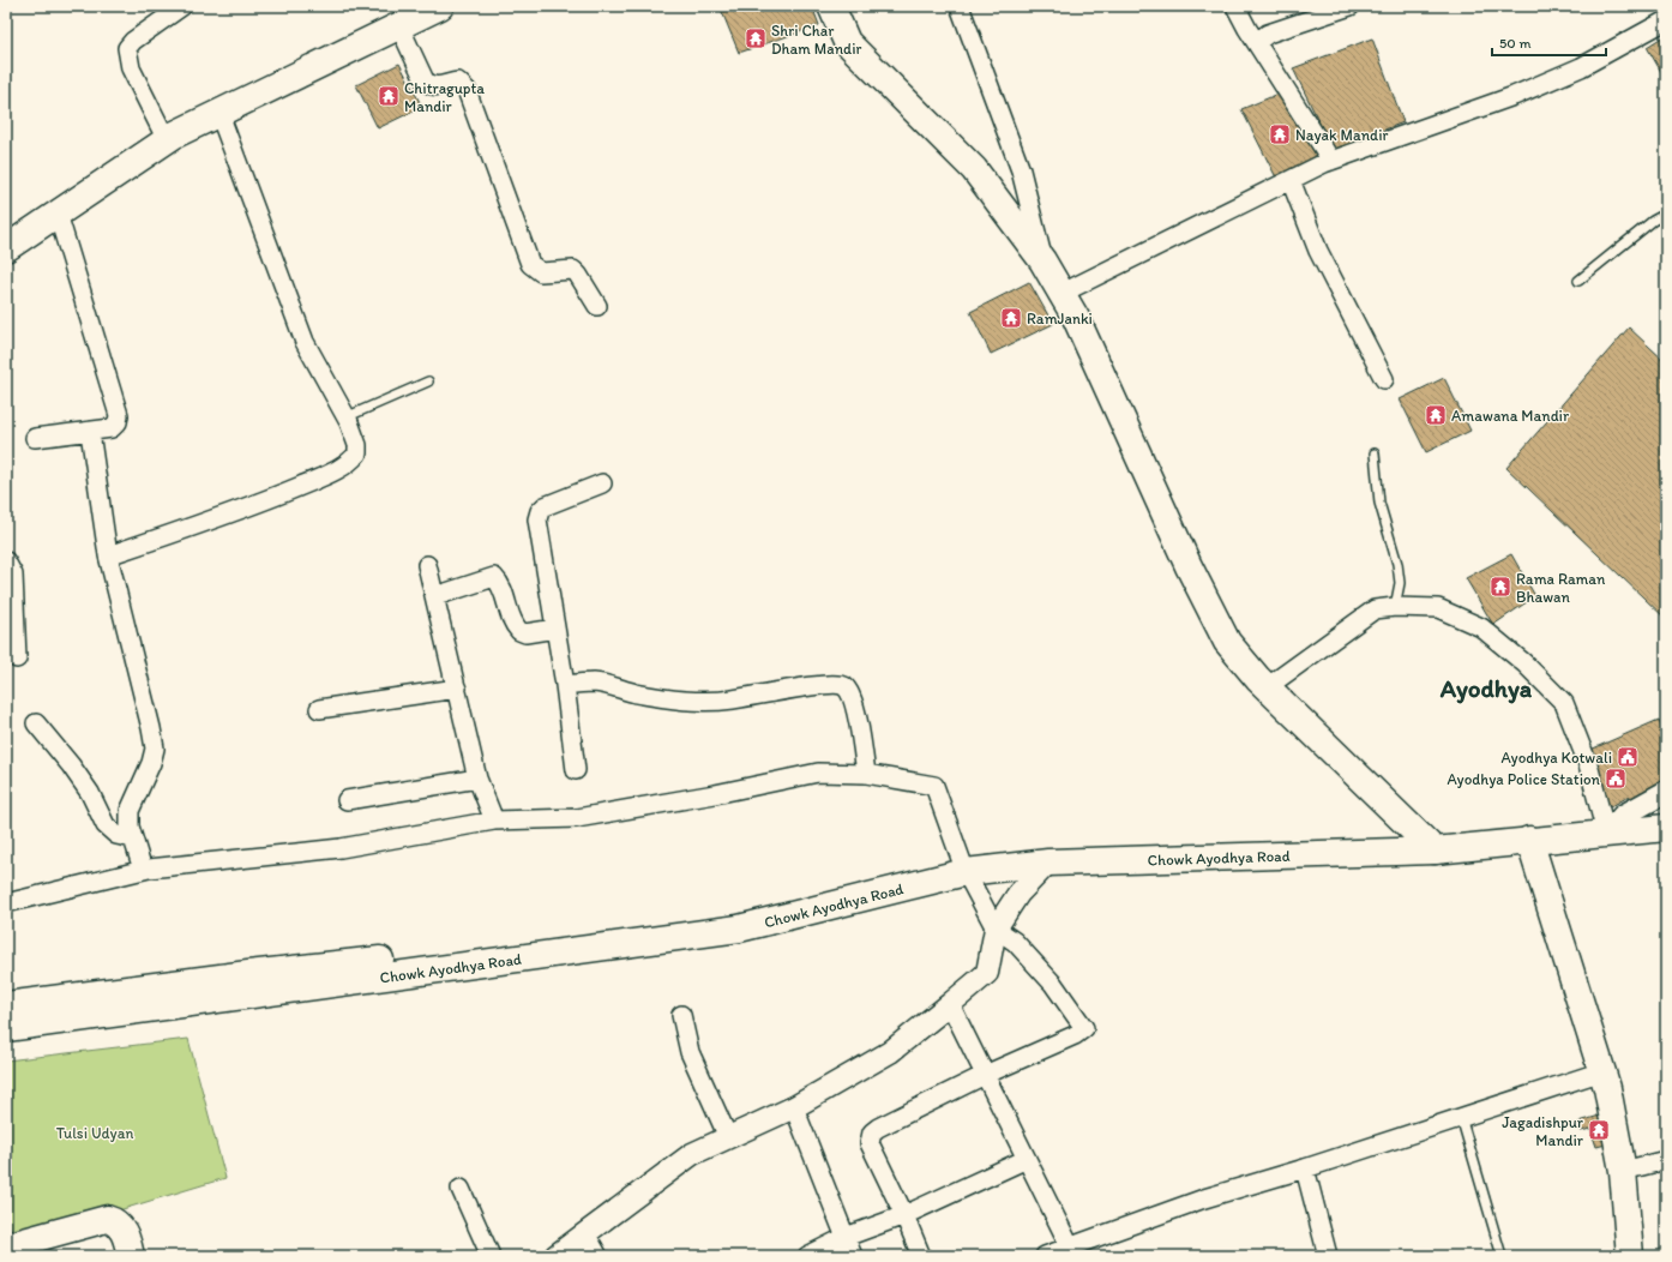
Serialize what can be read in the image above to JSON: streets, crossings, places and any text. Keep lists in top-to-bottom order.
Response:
{
  "streets": {
    "main road": ["Chowk Ayodhya Road"]
  },
  "districts": ["Ayodhya"],
  "parks": ["Tulsi Udyan"],
  "places": {
    "temple": [
      "Shri Char Dham Mandir",
      "Chitragupta Mandir",
      "Nayak Mandir",
      "RamJanki",
      "Amawana Mandir",
      "Rama Raman Bhawan",
      "Jagadishpur Mandir"
    ],
    "public building": ["Ayodhya Kotwali", "Ayodhya Police Station"]
  },
  "scale_bar": "50 m"
}
